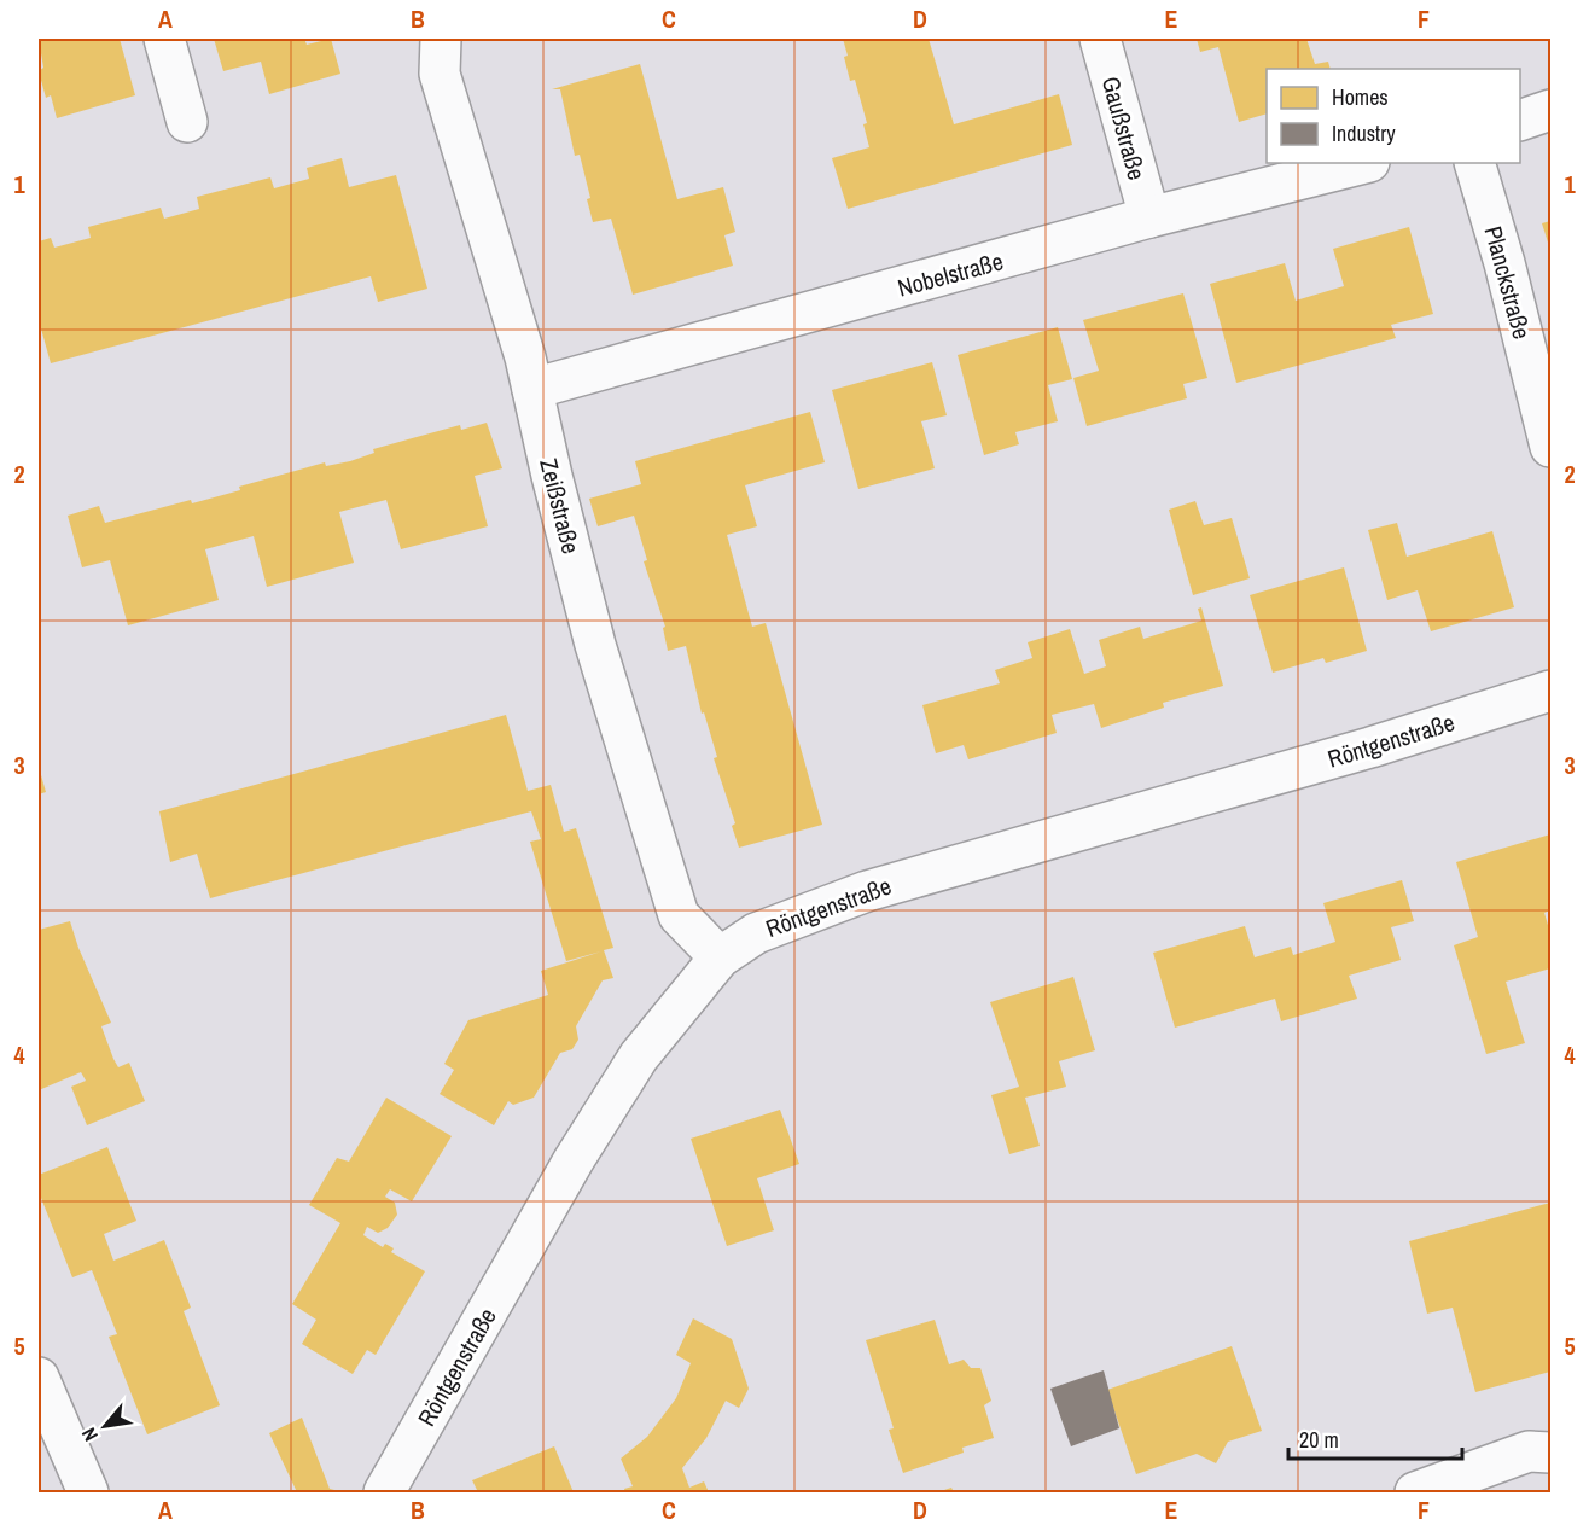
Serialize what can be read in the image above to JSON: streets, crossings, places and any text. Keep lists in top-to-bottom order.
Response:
{
  "streets": {
    "street": [
      "Gaußstraße",
      "Nobelstraße",
      "Planckstraße",
      "Zeißstraße",
      "Röntgenstraße"
    ]
  },
  "crossings": [
    ["Gaußstraße", "Nobelstraße"],
    ["Nobelstraße", "Zeißstraße"],
    ["Zeißstraße", "Röntgenstraße"]
  ],
  "legend": ["Homes", "Industry"],
  "scale_bar": "20 m",
  "north": "bottom left",
  "grid": {
    "columns": [
      "A",
      "B",
      "C",
      "D",
      "E",
      "F"
    ],
    "rows": [
      "1",
      "2",
      "3",
      "4",
      "5"
    ]
  }
}
